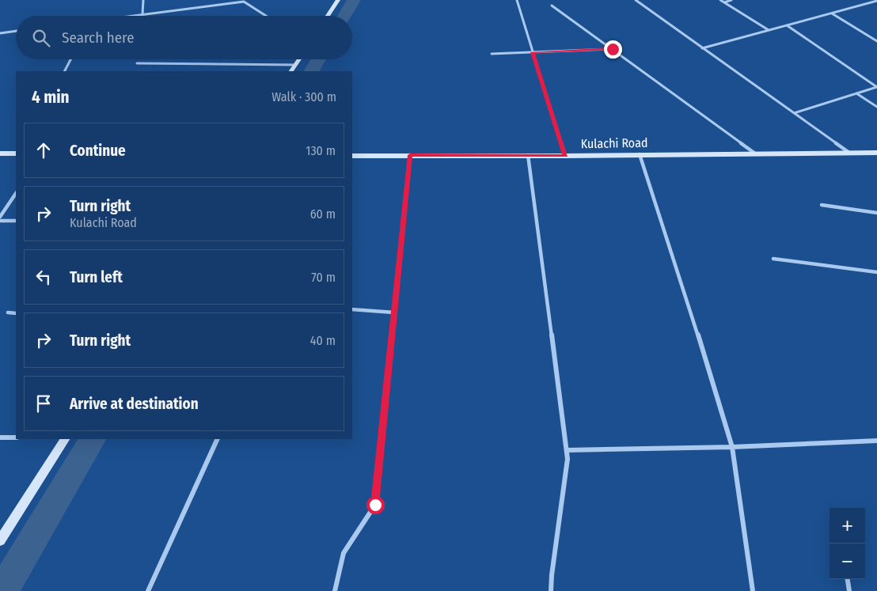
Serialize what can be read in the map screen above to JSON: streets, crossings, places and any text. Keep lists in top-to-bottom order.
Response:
{
  "streets": {
    "street": ["Kulachi Road"]
  },
  "page": {
    "search": "Search here",
    "heading": ["4 min", "Walk · 300 m"],
    "list": [
      ["Continue", "130 m"],
      ["Turn right", "Kulachi Road", "60 m"],
      ["Turn left", "70 m"],
      ["Turn right", "40 m"],
      "Arrive at destination"
    ],
    "map_buttons": ["+", "−"]
  }
}
